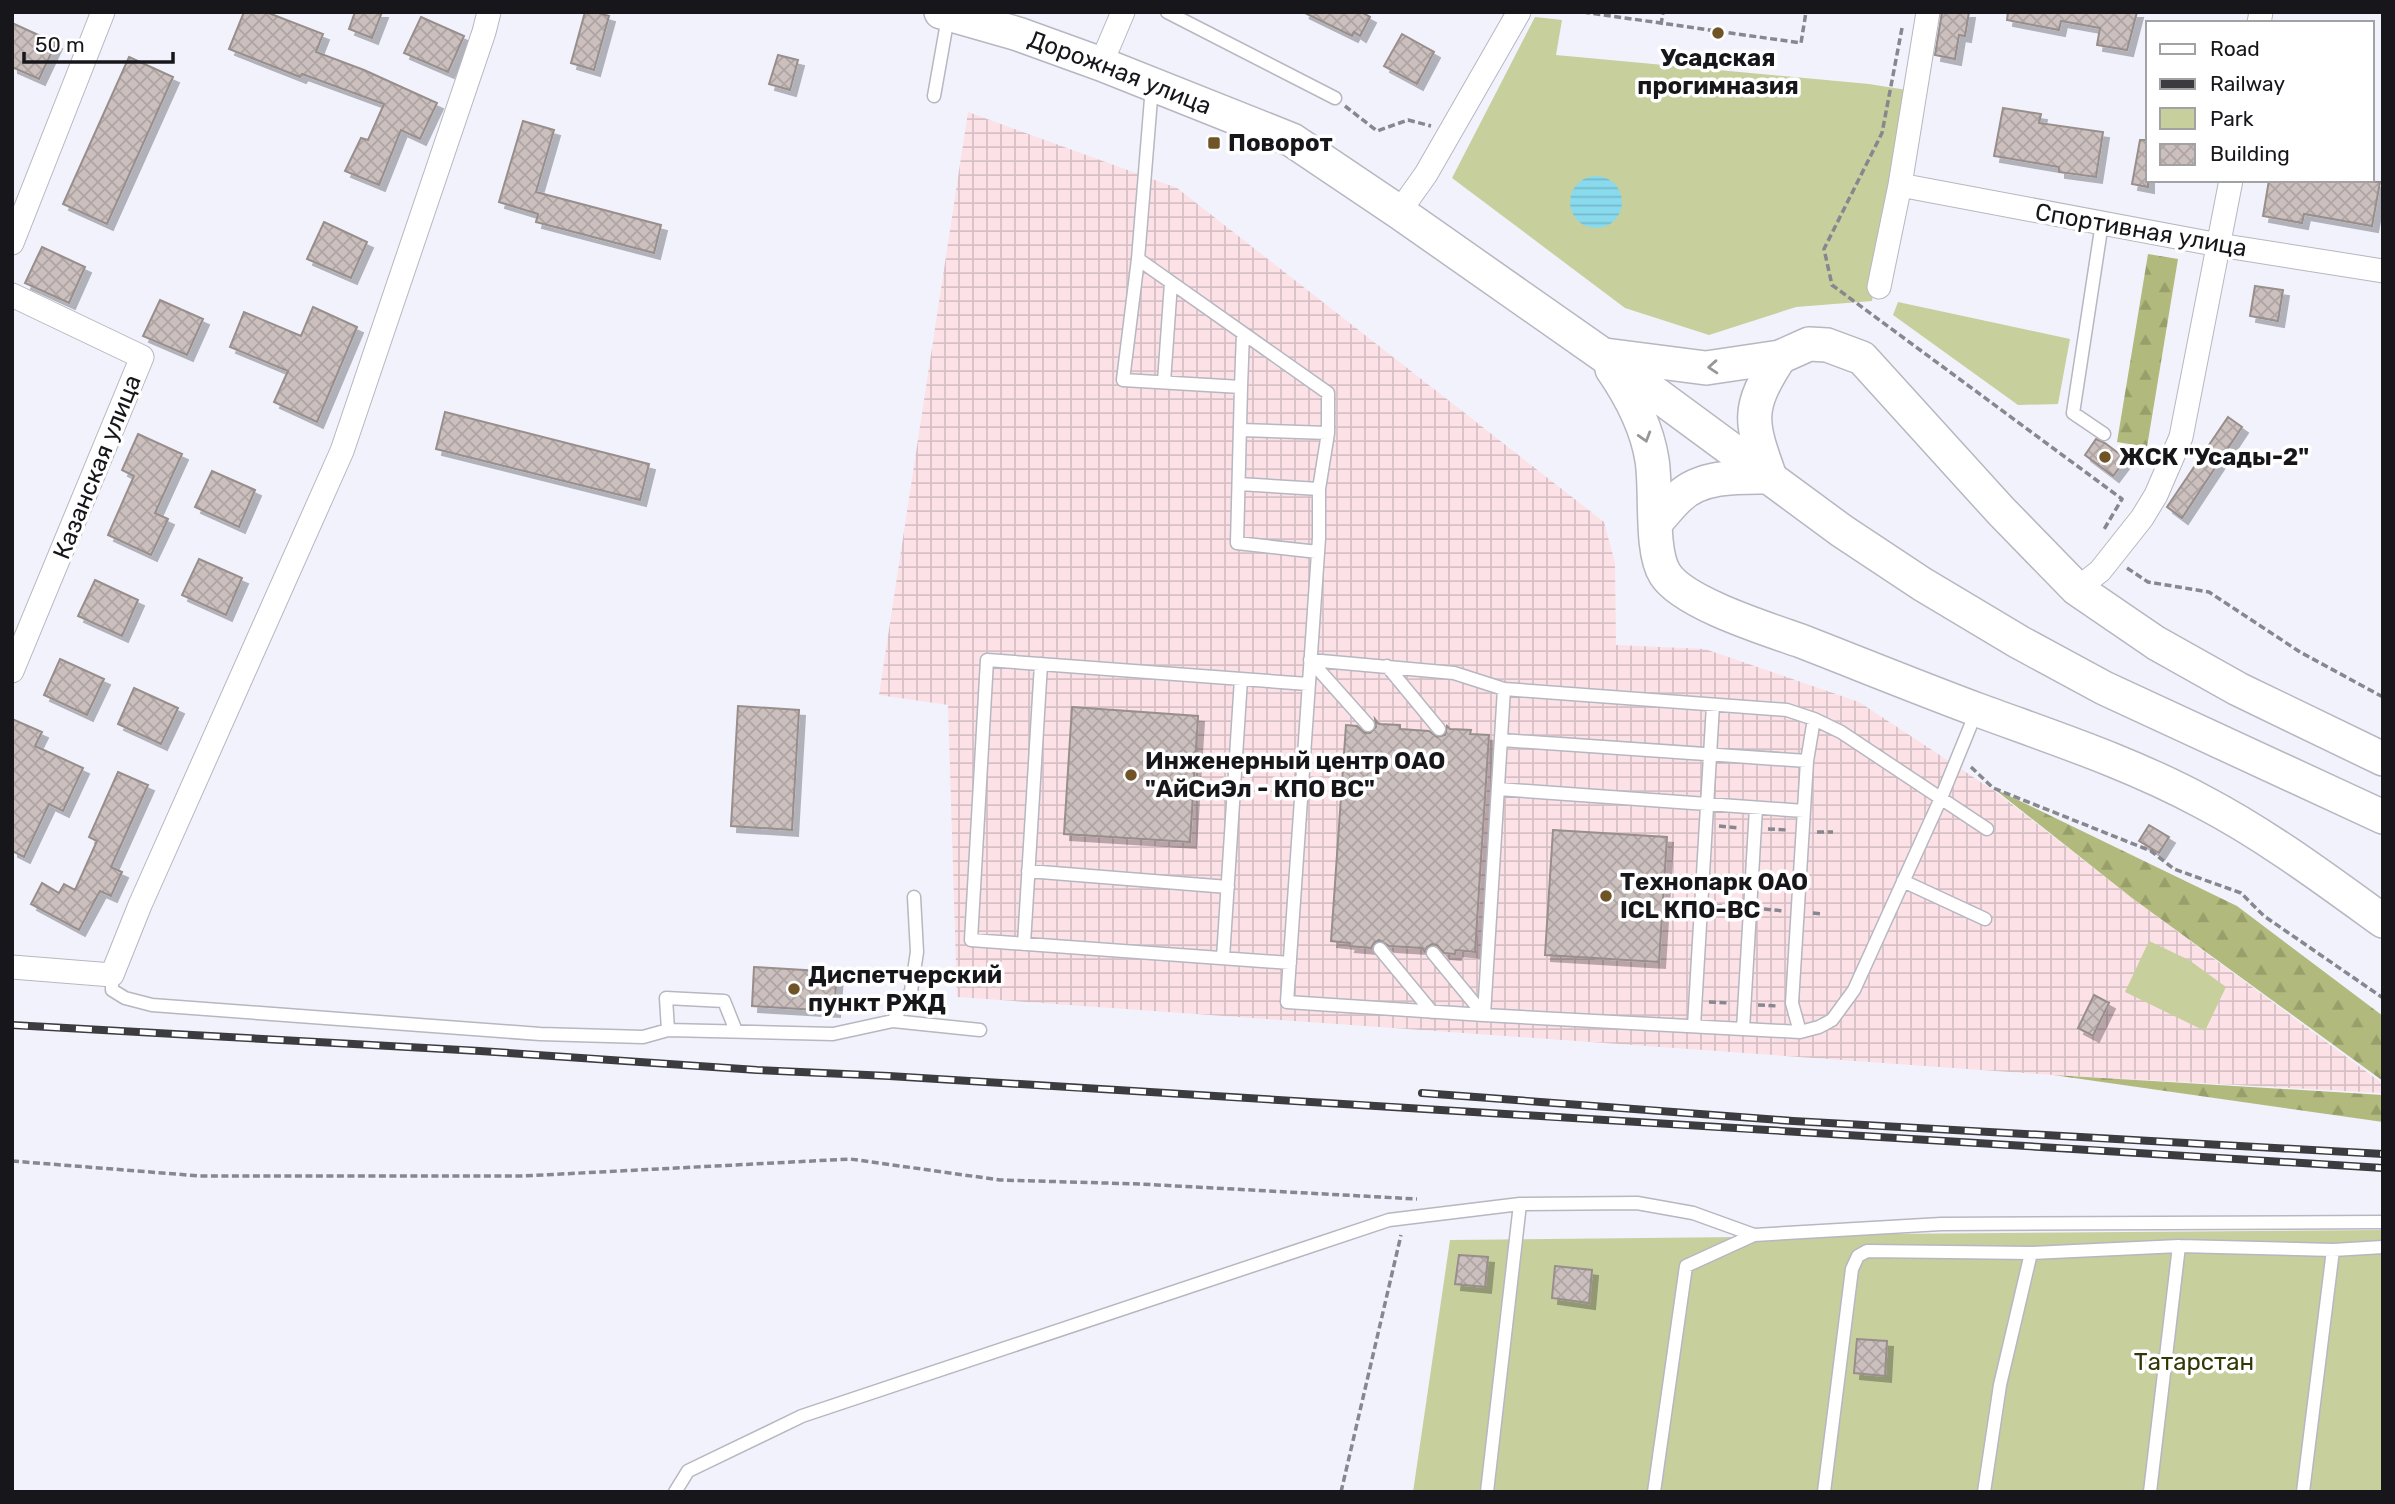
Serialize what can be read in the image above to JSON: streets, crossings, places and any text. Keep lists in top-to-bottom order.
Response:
{
  "streets": {
    "street": ["Дорожная улица", "Спортивная улица", "Казанская улица"]
  },
  "parks": ["Татарстан"],
  "places": {
    "other": [
      "Усадская прогимназия",
      "ЖСК \"Усады-2\"",
      "Инженерный центр ОАО \"АйСиЭл - КПО ВС\"",
      "Технопарк OAO ICL КПО-ВС",
      "Диспетчерский пункт РЖД"
    ],
    "transit": ["Поворот"]
  },
  "legend": [
    "Road",
    "Railway",
    "Park",
    "Building"
  ],
  "scale_bar": "50 m"
}
